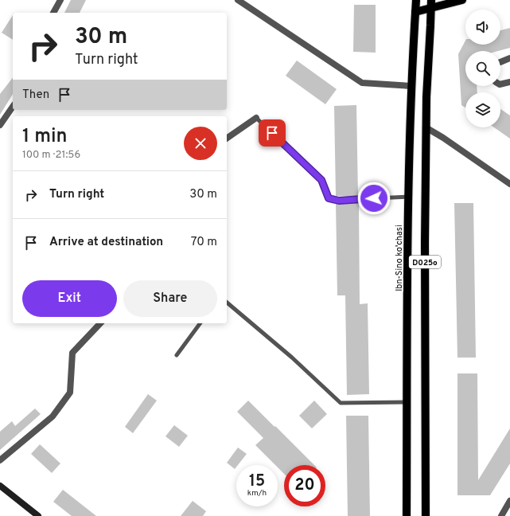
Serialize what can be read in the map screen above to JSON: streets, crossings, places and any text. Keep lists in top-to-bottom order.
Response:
{
  "streets": {
    "main road": ["Ibn-Sino ko'chasi", "D025o"]
  },
  "page": {
    "turn": ["30 m", "Turn right"],
    "then": "Then",
    "heading": ["1 min", "100 m · 21:56"],
    "list": [
      {
        "name": "Turn right",
        "value": "30 m"
      },
      {
        "name": "Arrive at destination",
        "value": "70 m"
      }
    ],
    "buttons": ["Exit", "Share"],
    "speed": "15 km/h",
    "limit": "20"
  }
}
